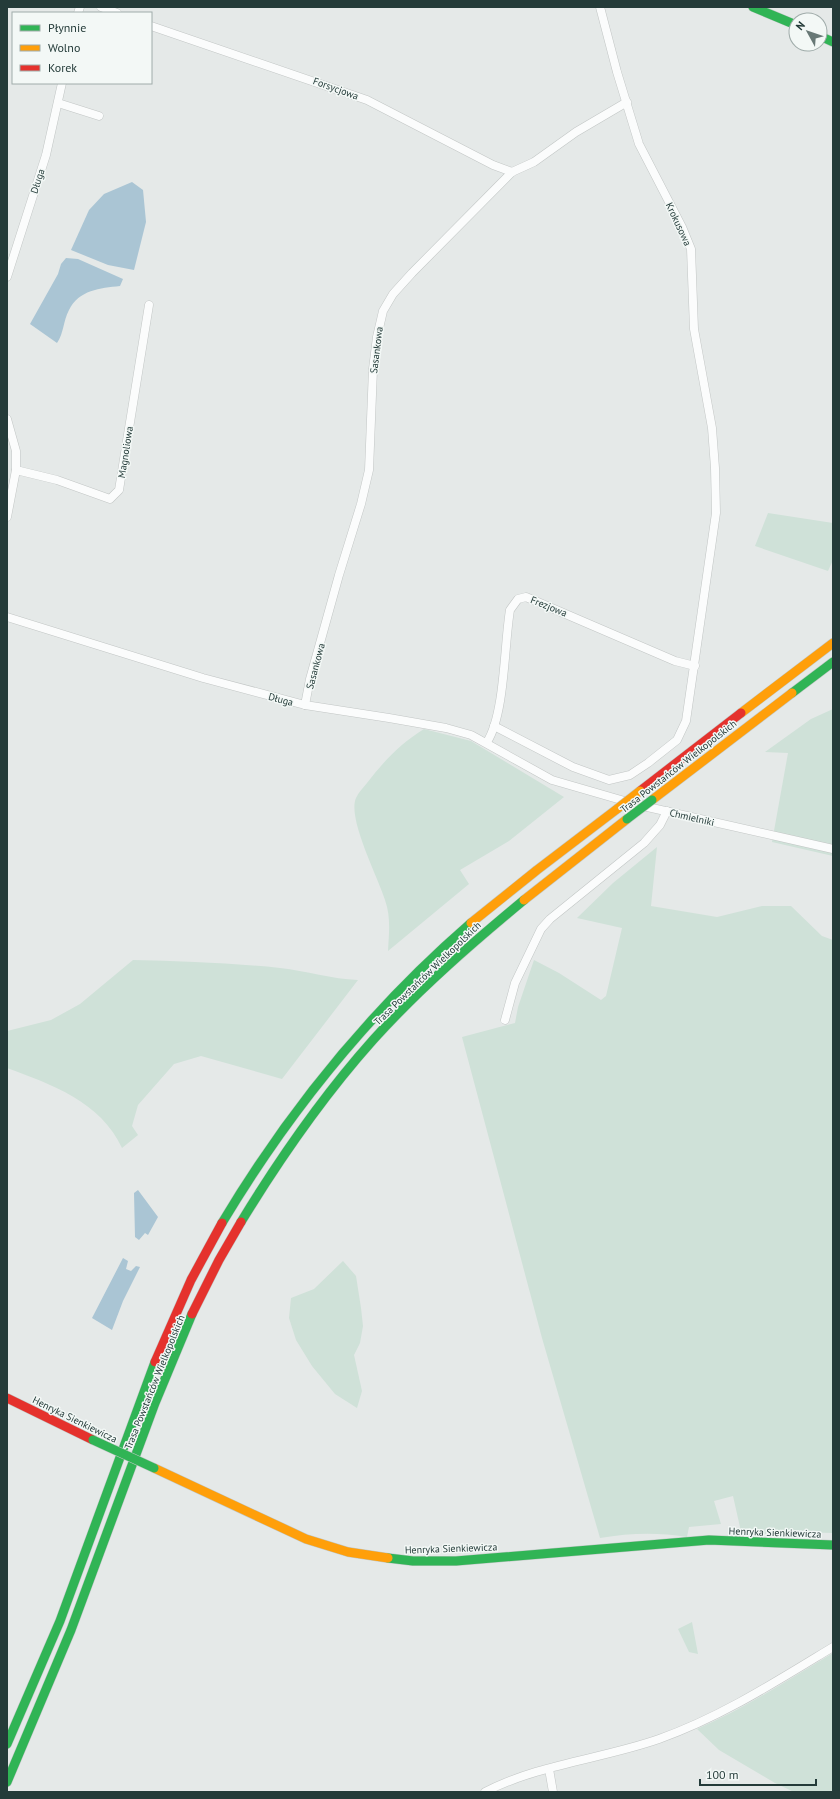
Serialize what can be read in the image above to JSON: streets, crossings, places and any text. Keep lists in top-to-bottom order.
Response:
{
  "streets": {
    "main road": ["Trasa Powstańców Wielkopolskich", "Henryka Sienkiewicza"],
    "street": [
      "Forsycjowa",
      "Długa",
      "Krokusowa",
      "Sasankowa",
      "Magnoliowa",
      "Frezjowa",
      "Chmielniki"
    ]
  },
  "crossings": [
    ["Forsycjowa", "Sasankowa"],
    ["Długa", "Sasankowa"],
    ["Długa", "Frezjowa"],
    ["Długa", "Chmielniki"],
    ["Krokusowa", "Sasankowa"],
    ["Krokusowa", "Frezjowa"]
  ],
  "legend": ["Płynnie", "Wolno", "Korek"],
  "scale_bar": "100 m",
  "north": "top left"
}
